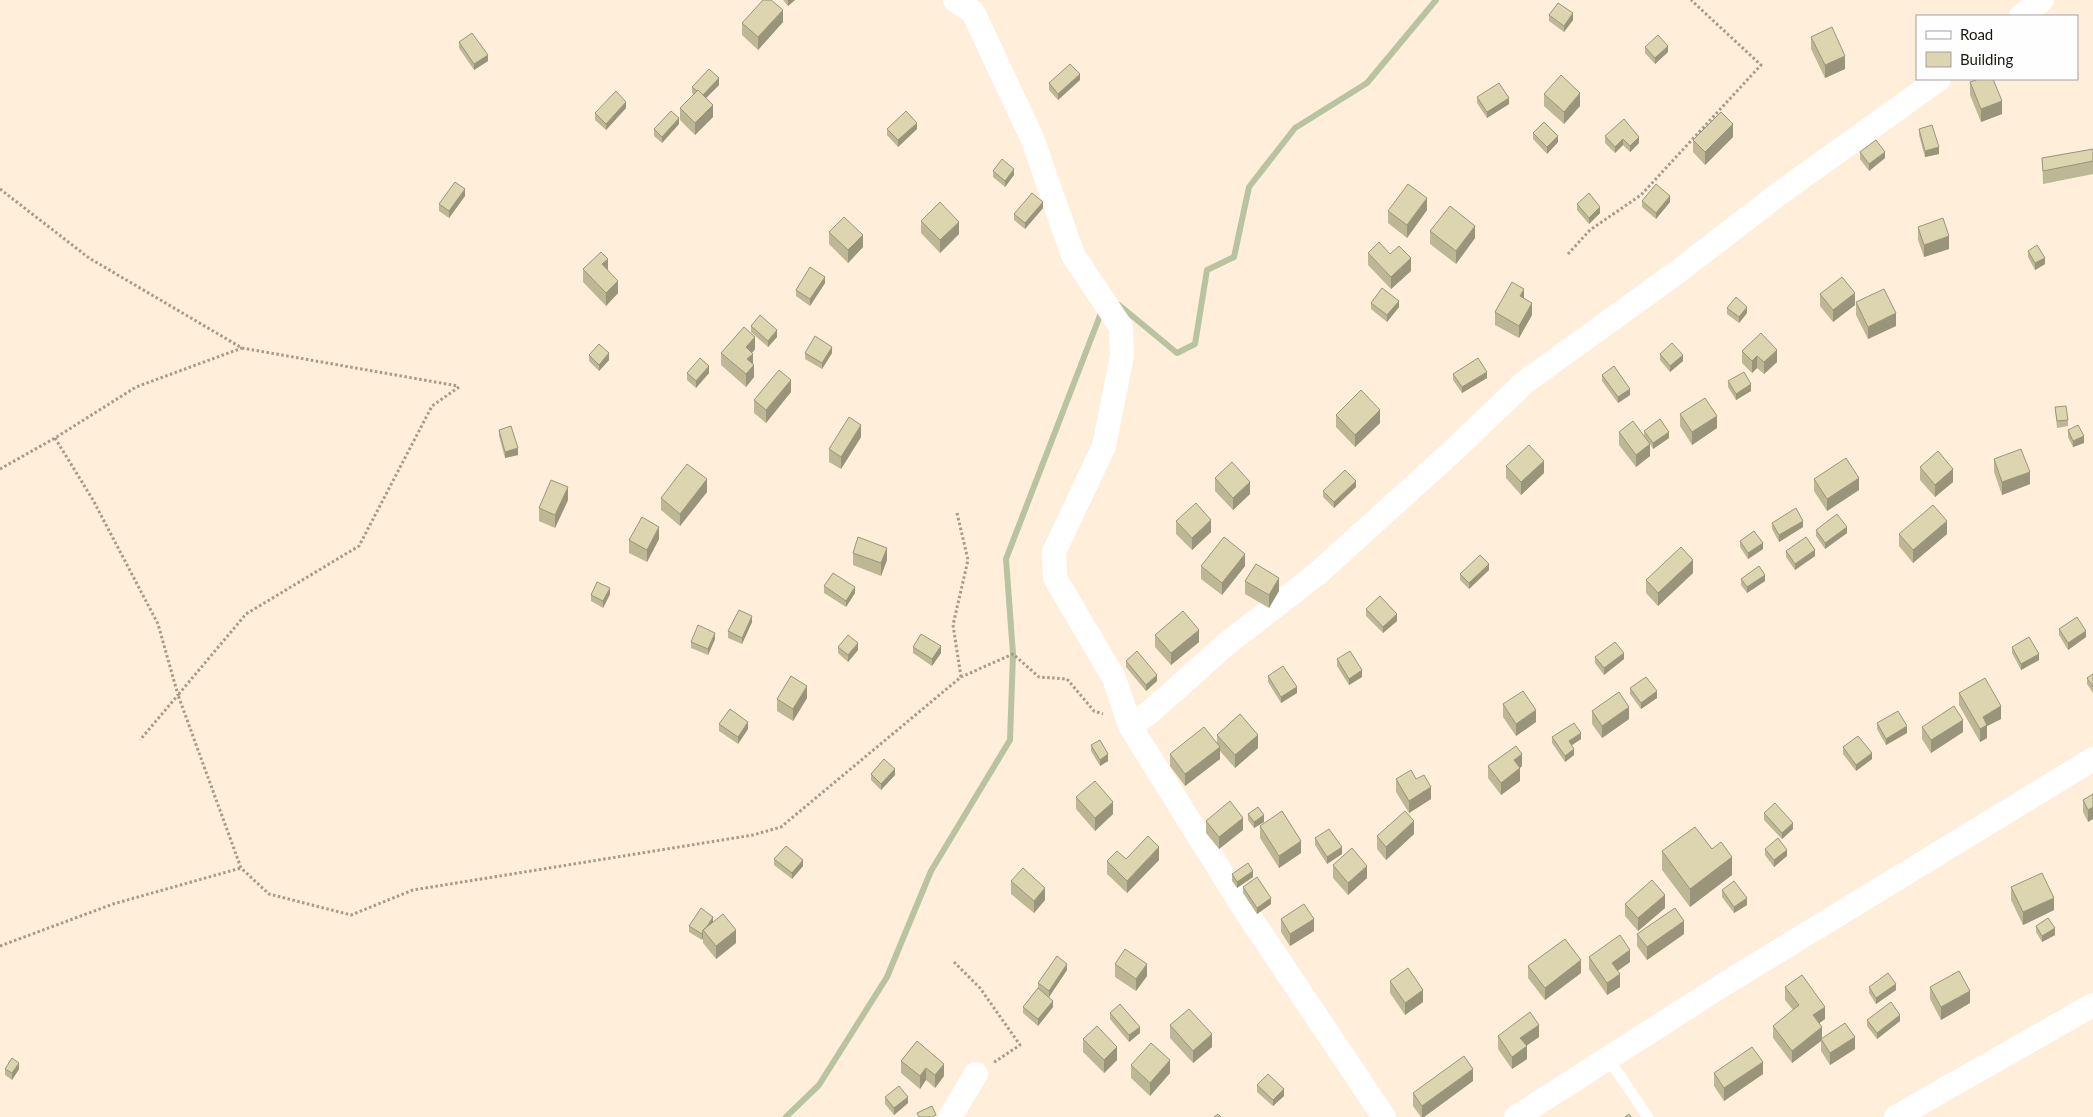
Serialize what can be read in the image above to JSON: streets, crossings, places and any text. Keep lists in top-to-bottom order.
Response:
{
  "legend": ["Road", "Building"]
}
